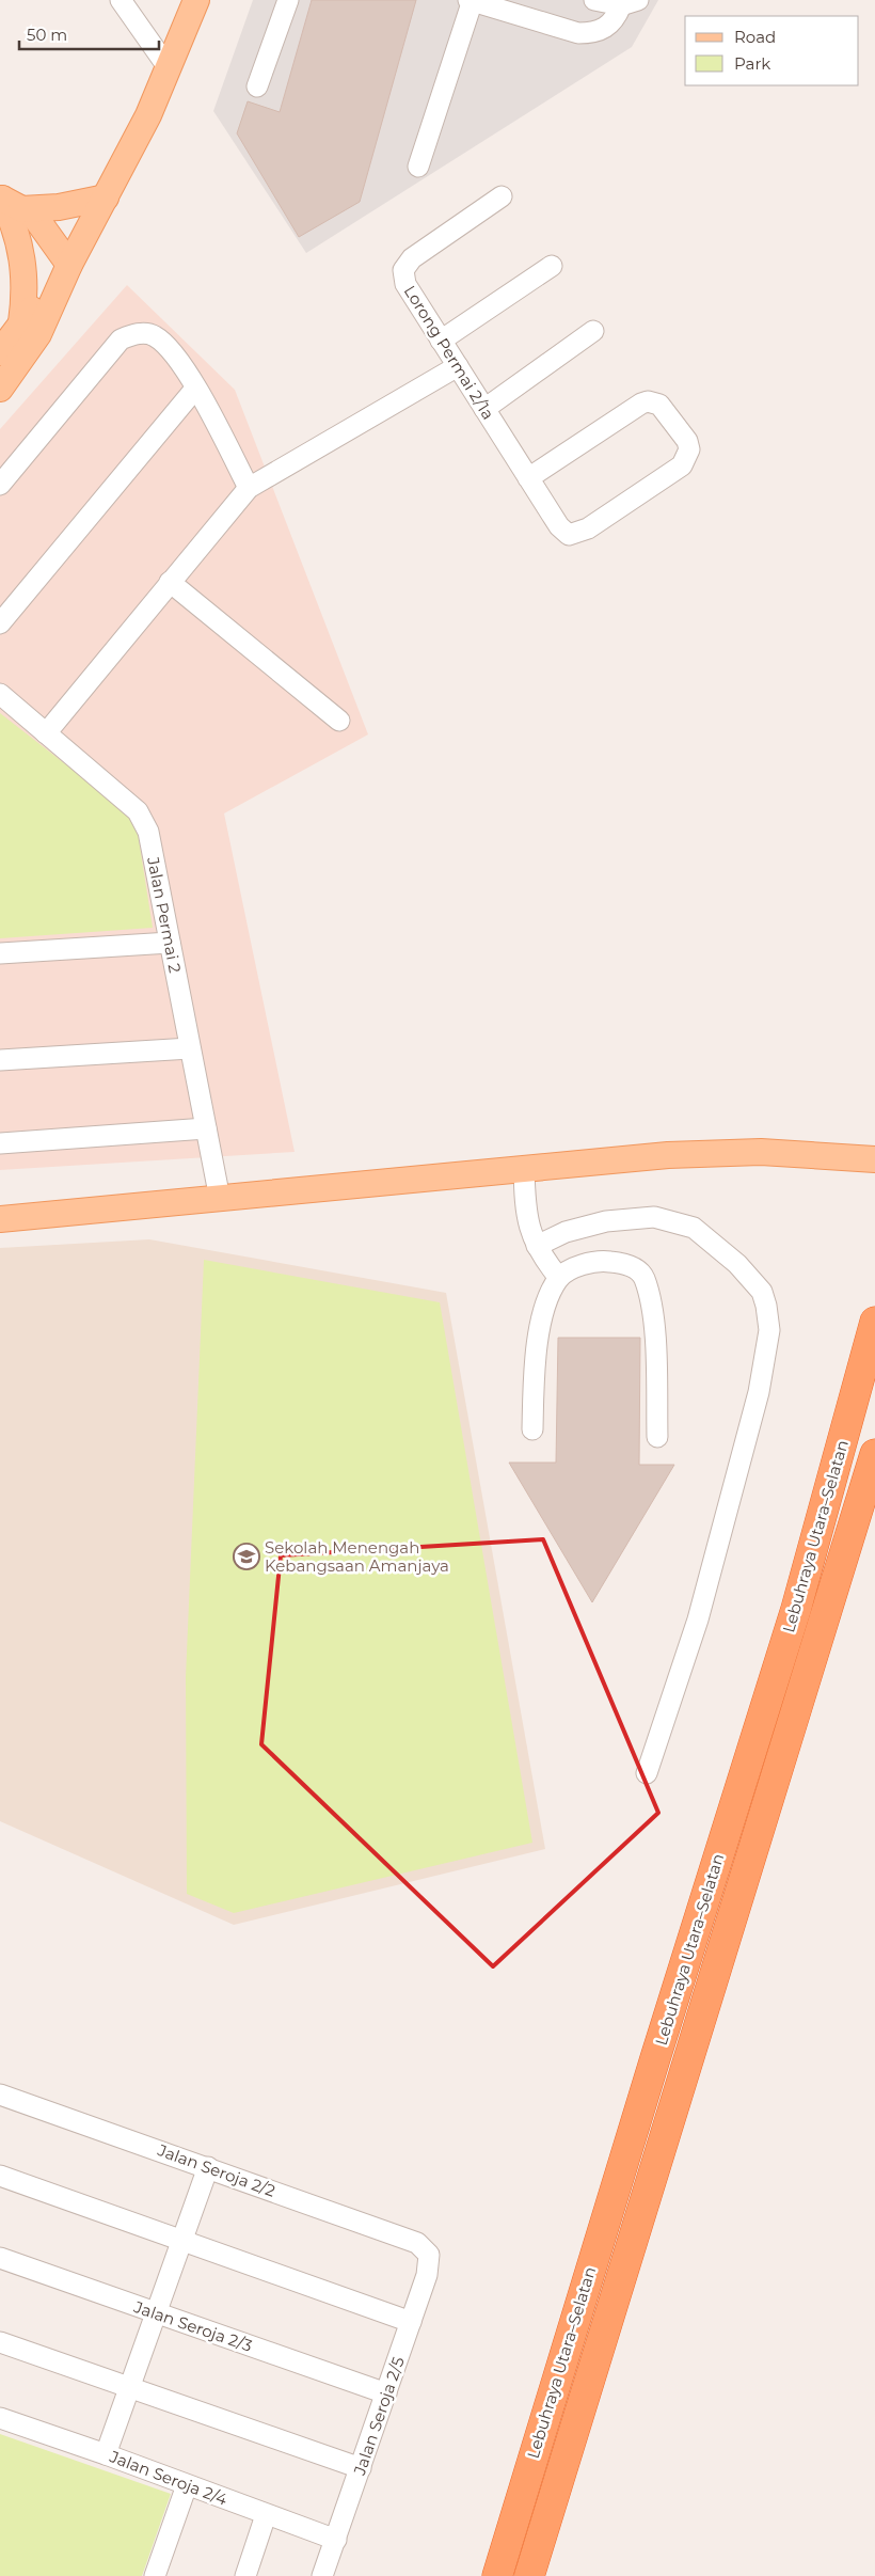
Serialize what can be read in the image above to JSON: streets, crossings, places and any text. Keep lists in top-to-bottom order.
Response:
{
  "streets": {
    "highway": ["Lebuhraya Utara–Selatan"],
    "street": [
      "Lorong Permai 2/1a",
      "Jalan Permai 2",
      "Jalan Seroja 2/2",
      "Jalan Seroja 2/3",
      "Jalan Seroja 2/5",
      "Jalan Seroja 2/4"
    ]
  },
  "crossings": [
    ["Jalan Seroja 2/2", "Jalan Seroja 2/5"],
    ["Jalan Seroja 2/3", "Jalan Seroja 2/5"],
    ["Jalan Seroja 2/5", "Jalan Seroja 2/4"]
  ],
  "places": {
    "school or university": ["Sekolah Menengah Kebangsaan Amanjaya"]
  },
  "legend": ["Road", "Park"],
  "scale_bar": "50 m"
}
